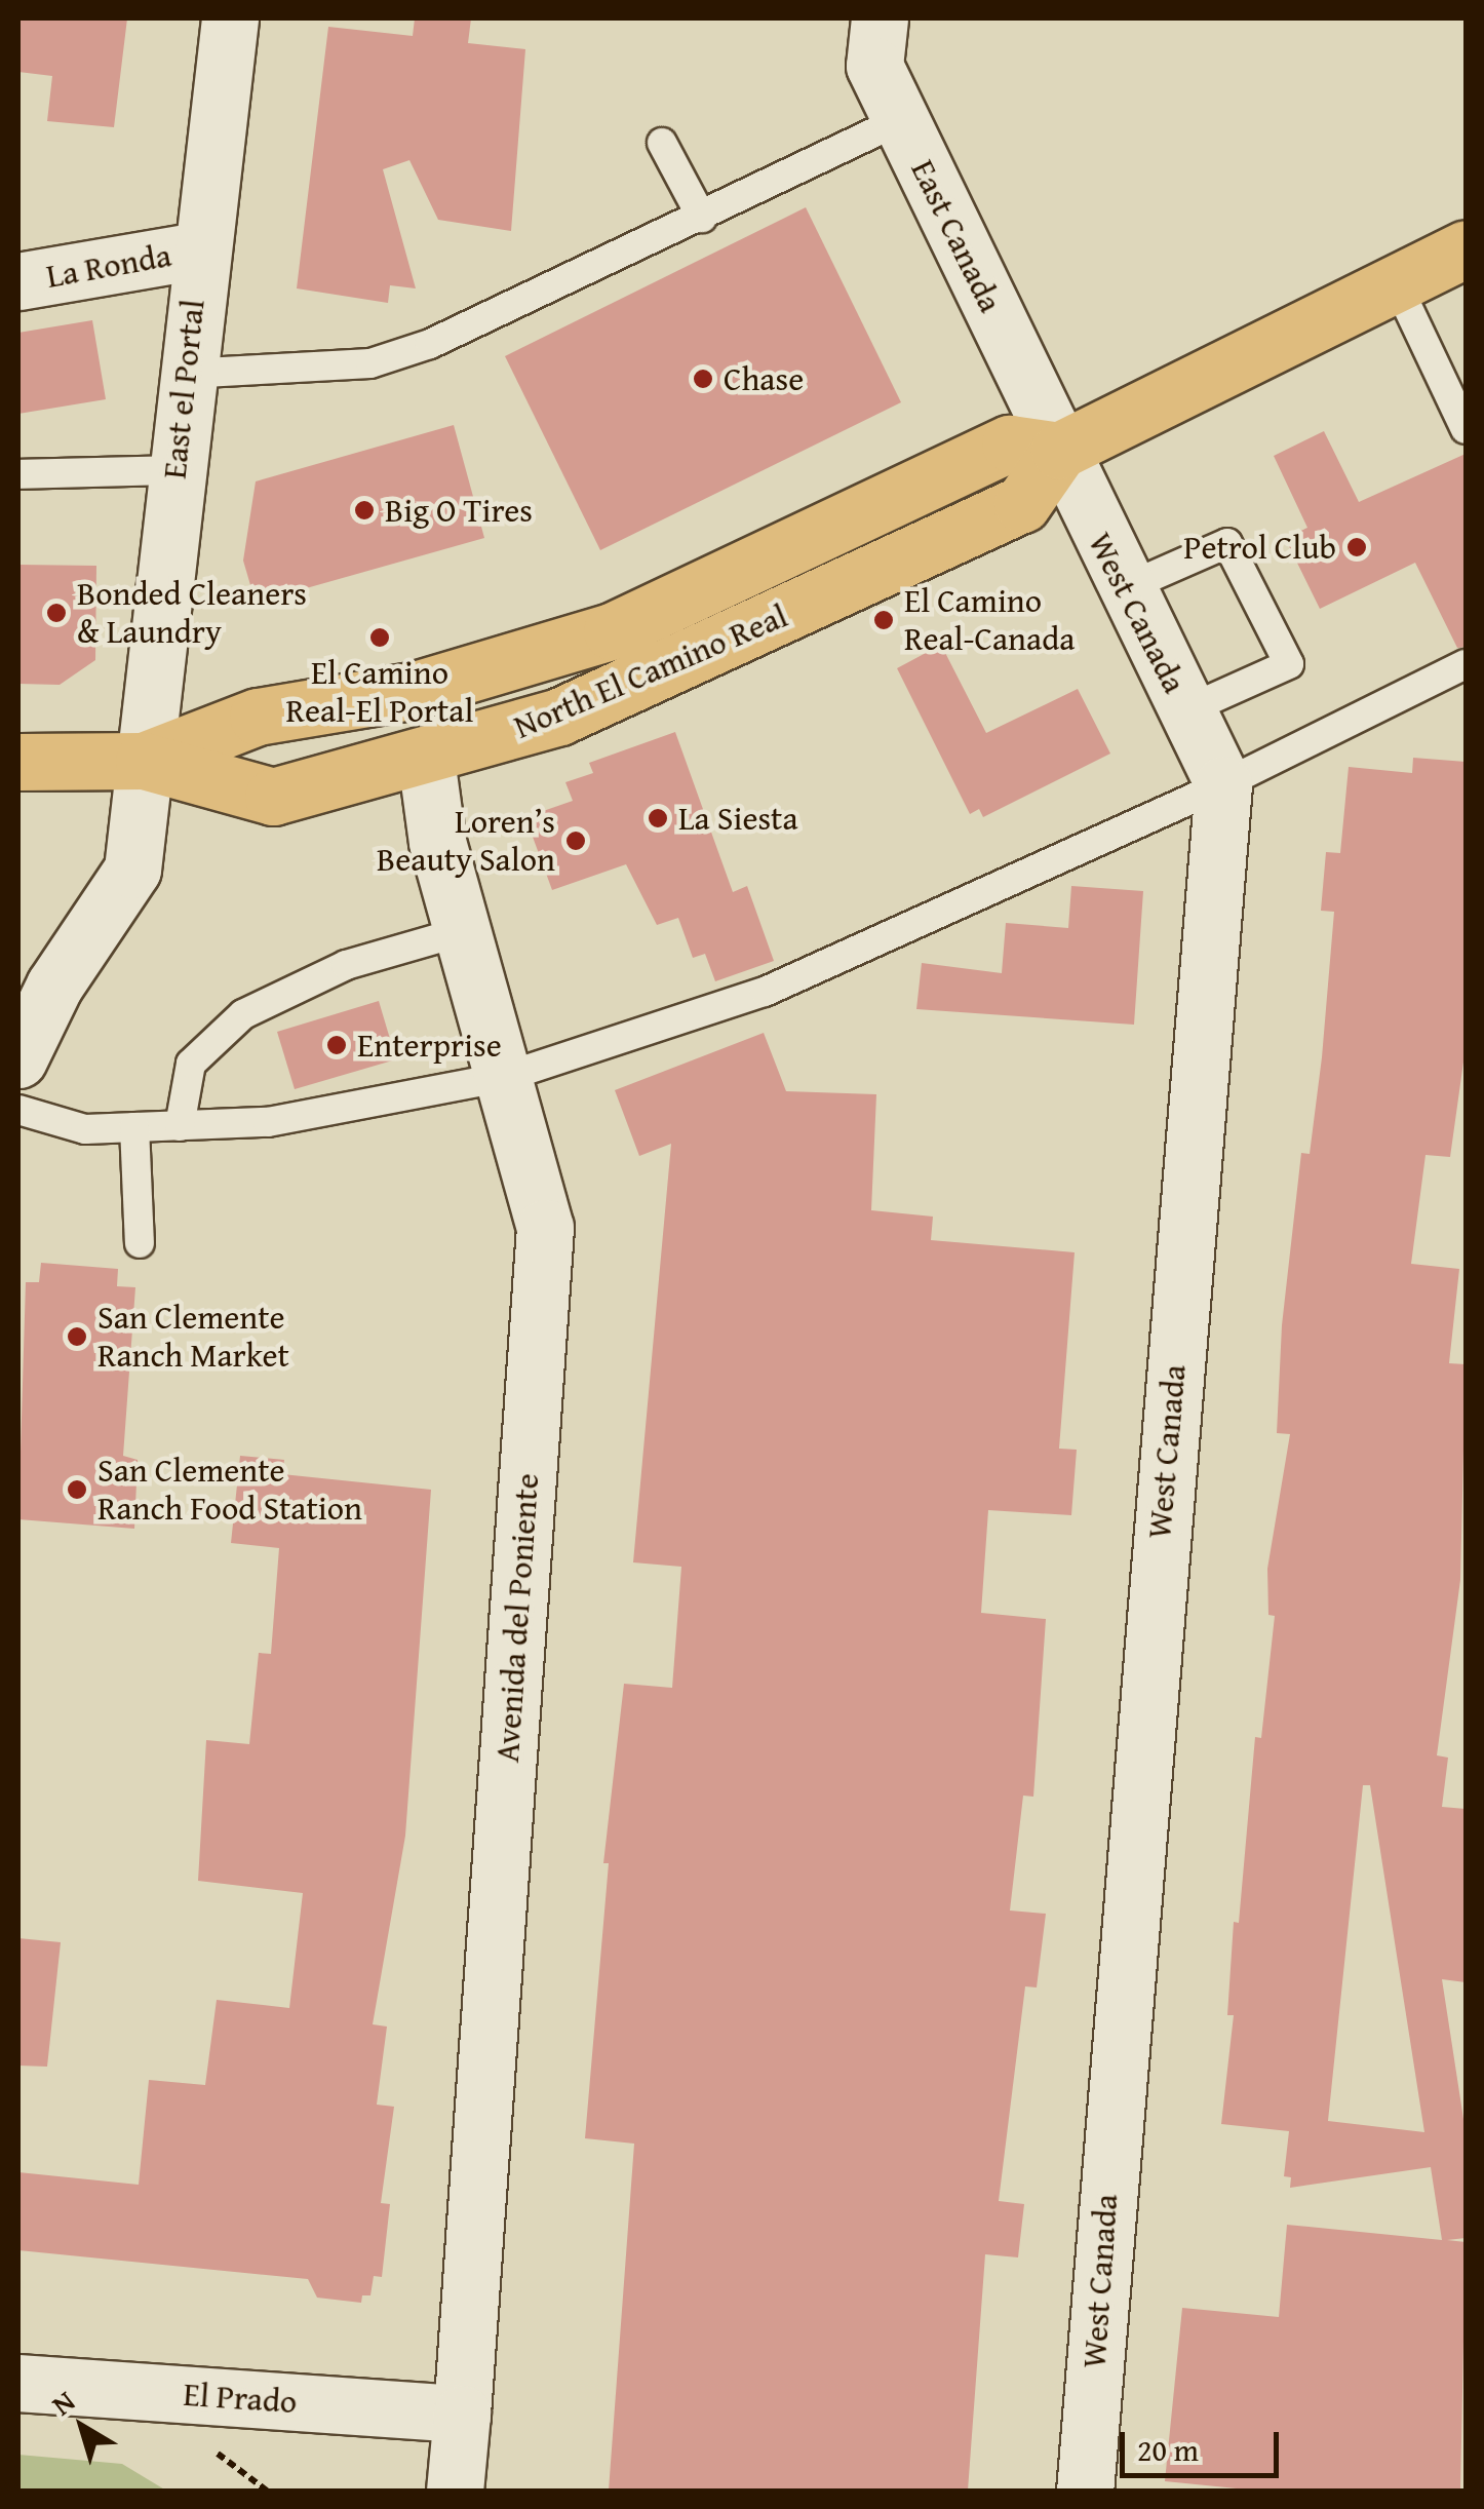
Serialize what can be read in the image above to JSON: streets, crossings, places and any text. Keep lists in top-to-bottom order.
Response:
{
  "streets": {
    "main road": ["North El Camino Real"],
    "street": [
      "East Canada",
      "La Ronda",
      "East el Portal",
      "West Canada",
      "Avenida del Poniente",
      "El Prado"
    ]
  },
  "crossings": [
    ["East Canada", "West Canada"],
    ["East Canada", "North El Camino Real"],
    ["La Ronda", "East el Portal"],
    ["East el Portal", "North El Camino Real"],
    ["West Canada", "North El Camino Real"],
    ["North El Camino Real", "Avenida del Poniente"],
    ["Avenida del Poniente", "El Prado"]
  ],
  "places": [
    "Chase",
    "Big O Tires",
    "Petrol Club",
    "Bonded Cleaners & Laundry",
    "El Camino Real-Canada",
    "El Camino Real-El Portal",
    "La Siesta",
    "Loren’s Beauty Salon",
    "Enterprise",
    "San Clemente Ranch Market",
    "San Clemente Ranch Food Station"
  ],
  "scale_bar": "20 m",
  "north": "top left"
}
